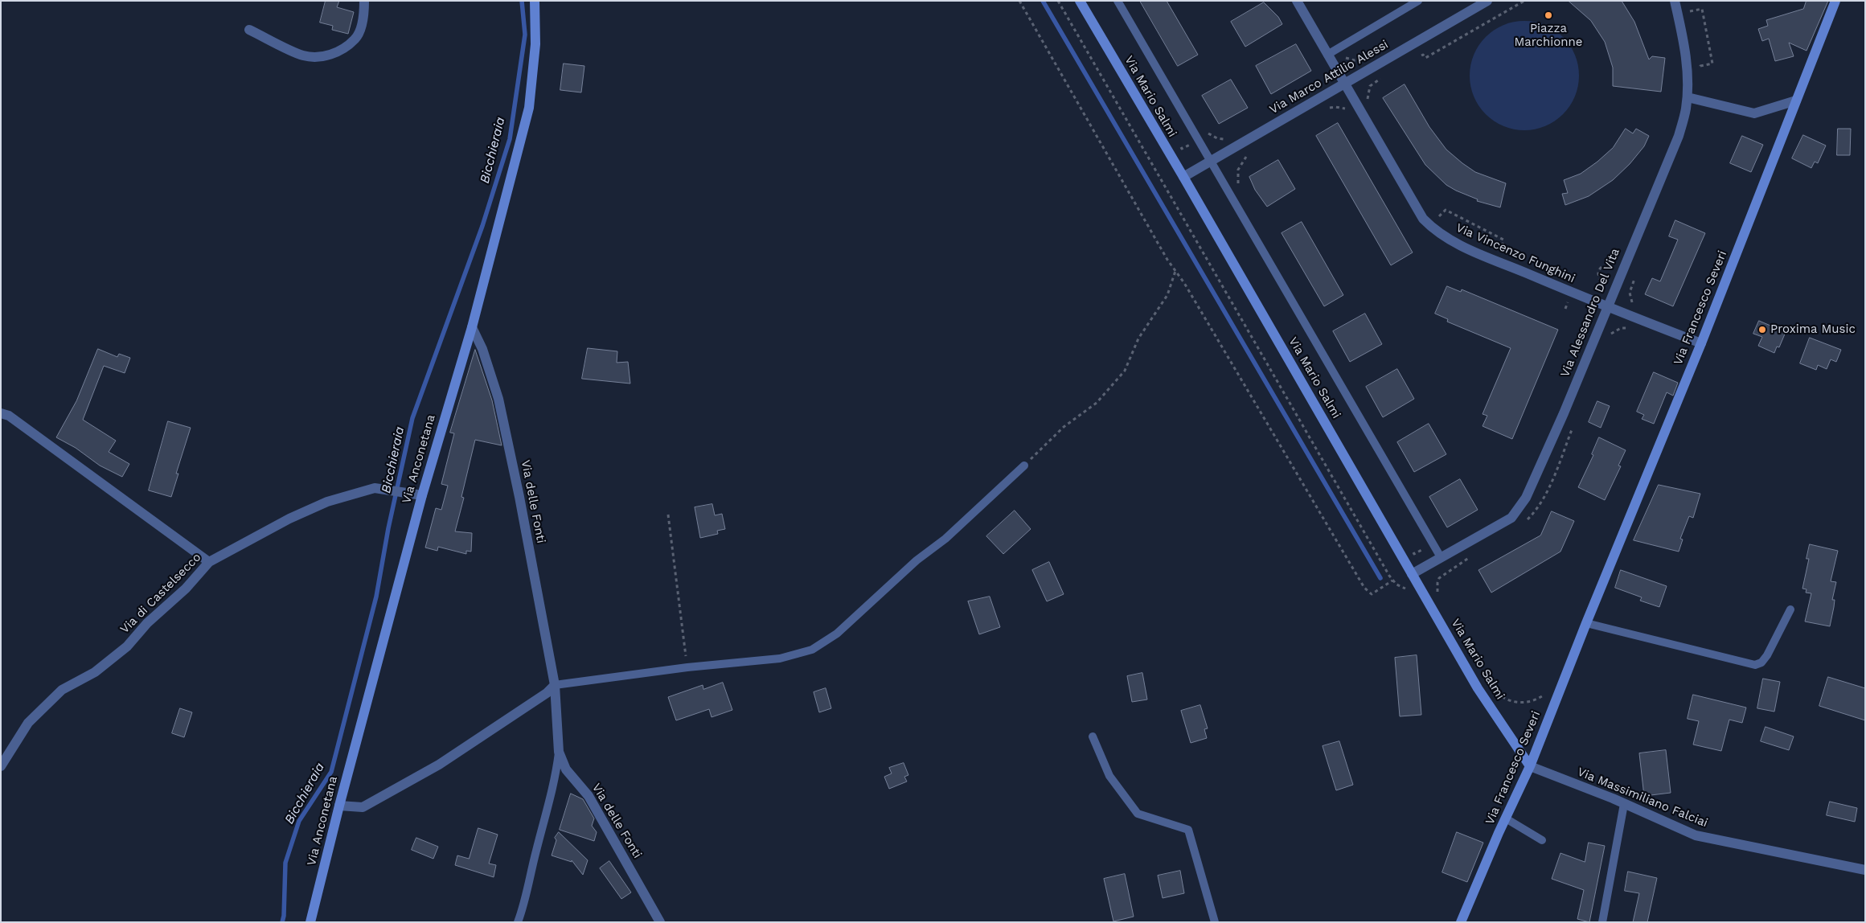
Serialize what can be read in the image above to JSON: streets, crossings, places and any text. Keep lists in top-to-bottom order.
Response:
{
  "streets": {
    "street": [
      "Via Marco Attilio Alessi",
      "Via Mario Salmi",
      "Via Vincenzo Funghini",
      "Via Francesco Severi",
      "Via Alessandro Del Vita",
      "Via Anconetana",
      "Via delle Fonti",
      "Via di Castelsecco",
      "Via Massimiliano Falciai"
    ]
  },
  "crossings": [
    ["Via Marco Attilio Alessi", "Via Mario Salmi"],
    ["Via Marco Attilio Alessi", "Via Vincenzo Funghini"],
    ["Via Mario Salmi", "Via Francesco Severi"],
    ["Via Mario Salmi", "Via Alessandro Del Vita"],
    ["Via Mario Salmi", "Via Massimiliano Falciai"],
    ["Via Vincenzo Funghini", "Via Francesco Severi"],
    ["Via Vincenzo Funghini", "Via Alessandro Del Vita"],
    ["Via Francesco Severi", "Via Massimiliano Falciai"],
    ["Via Anconetana", "Via delle Fonti"],
    ["Via Anconetana", "Via di Castelsecco"]
  ],
  "water": ["Bicchieraia"],
  "places": ["Piazza Marchionne", "Proxima Music"]
}
